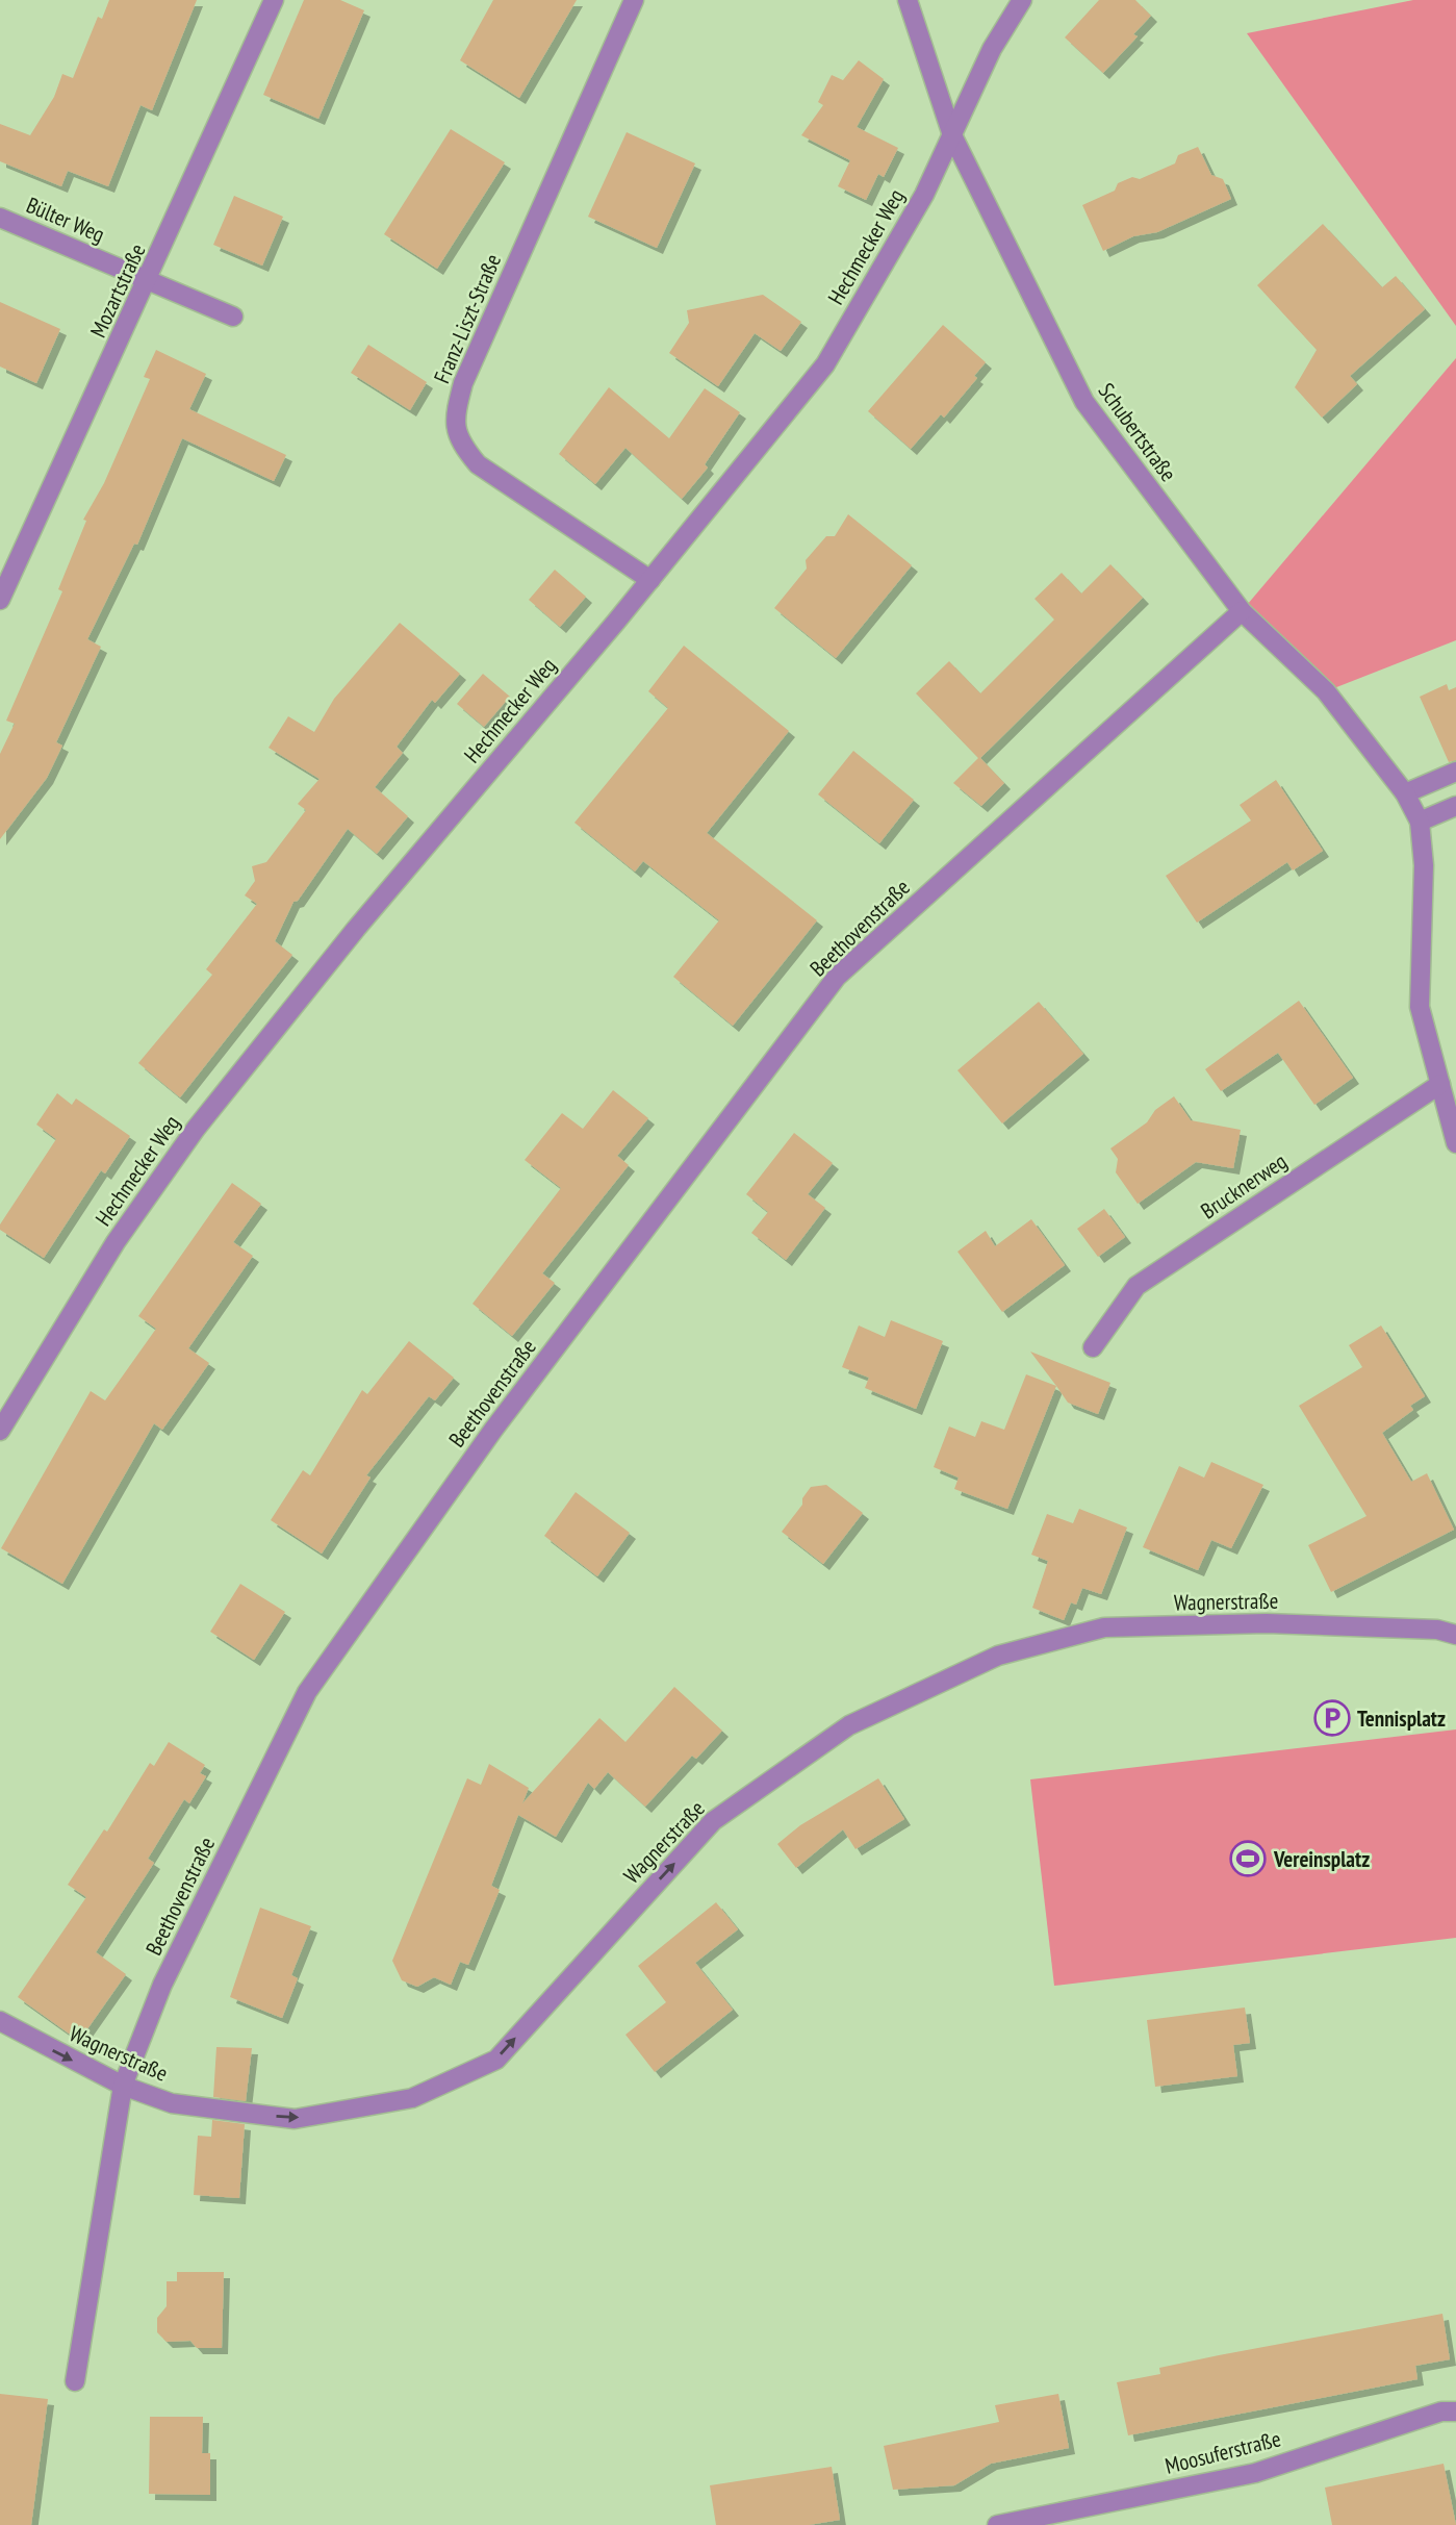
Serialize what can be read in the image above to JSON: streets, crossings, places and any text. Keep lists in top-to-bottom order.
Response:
{
  "streets": {
    "street": [
      "Bülter Weg",
      "Hechmecker Weg",
      "Mozartstraße",
      "Franz-Liszt-Straße",
      "Schubertstraße",
      "Beethovenstraße",
      "Brucknerweg",
      "Wagnerstraße",
      "Moosuferstraße"
    ]
  },
  "crossings": [
    ["Bülter Weg", "Mozartstraße"],
    ["Hechmecker Weg", "Franz-Liszt-Straße"],
    ["Hechmecker Weg", "Schubertstraße"],
    ["Schubertstraße", "Beethovenstraße"],
    ["Schubertstraße", "Brucknerweg"],
    ["Beethovenstraße", "Wagnerstraße"]
  ],
  "one_way": ["Wagnerstraße"],
  "places": {
    "parking": ["Tennisplatz"],
    "sports": ["Vereinsplatz"]
  }
}
